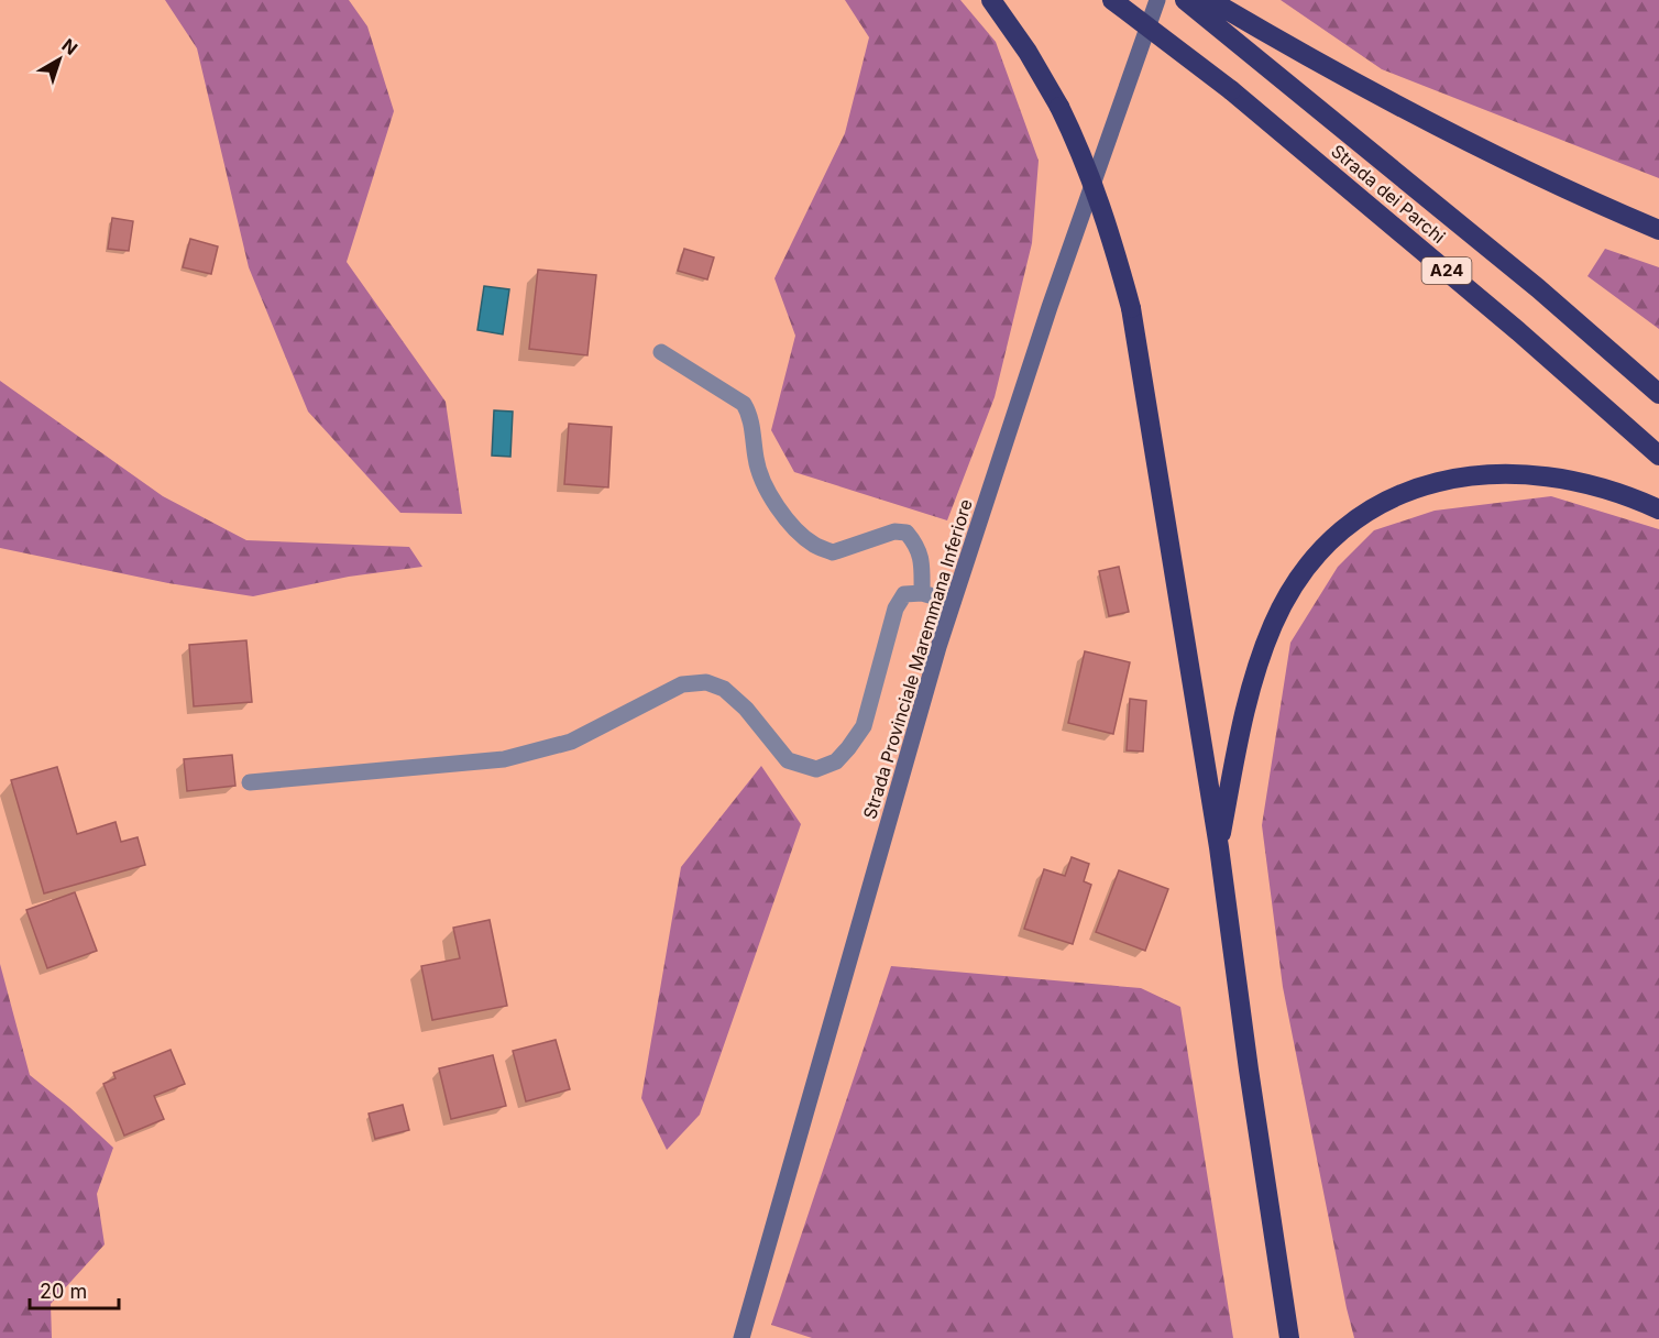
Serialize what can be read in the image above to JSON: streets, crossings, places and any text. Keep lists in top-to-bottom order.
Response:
{
  "streets": {
    "highway": ["Strada dei Parchi", "A24"],
    "main road": ["Strada Provinciale Maremmana Inferiore"]
  },
  "scale_bar": "20 m",
  "north": "top right"
}
